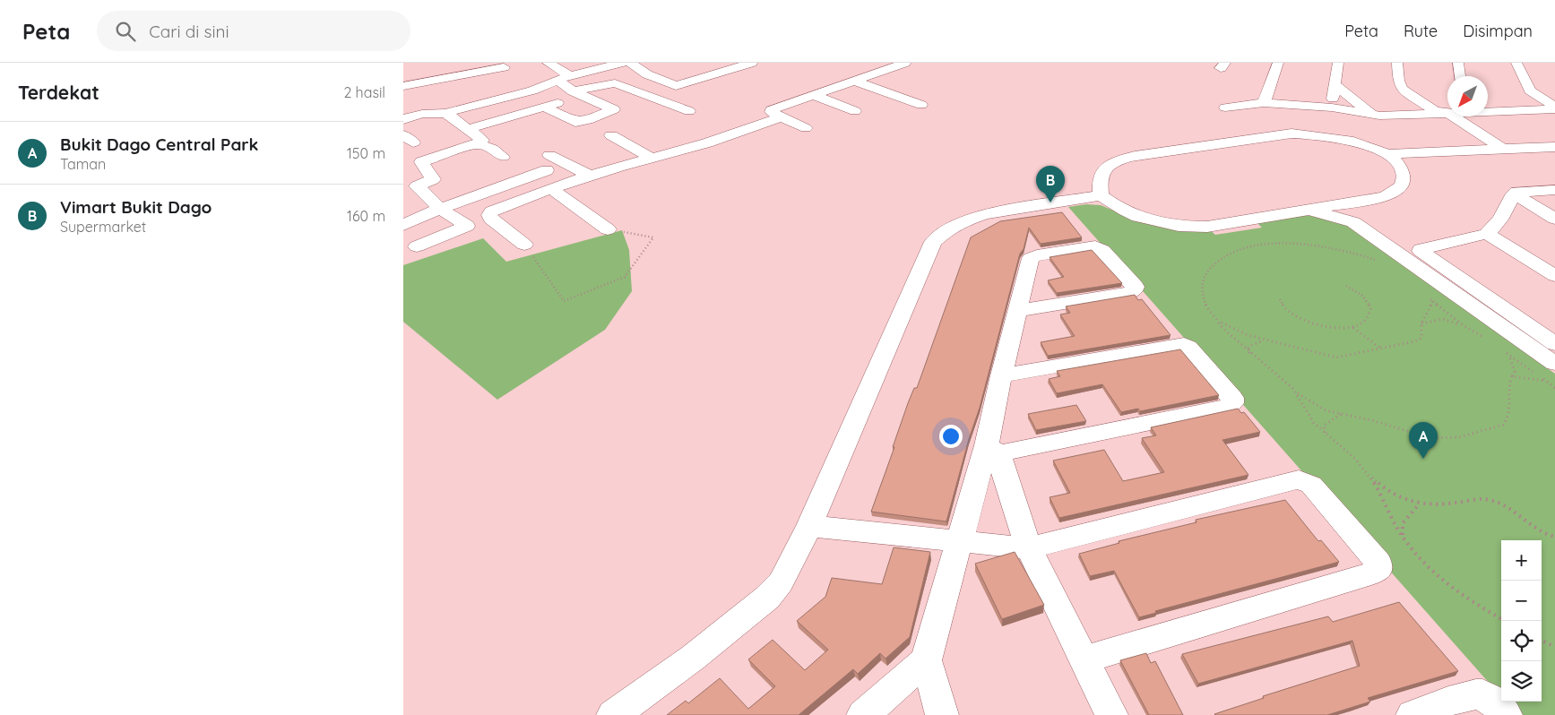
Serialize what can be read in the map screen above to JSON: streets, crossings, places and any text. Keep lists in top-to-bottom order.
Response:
{
  "north": "bottom left",
  "page": {
    "header": "Peta",
    "search": "Cari di sini",
    "nav": ["Peta", "Rute", "Disimpan"],
    "heading": ["Terdekat", "2 hasil"],
    "list": [
      {
        "mark": "A",
        "name": "Bukit Dago Central Park",
        "note": "Taman",
        "value": "150 m"
      },
      {
        "mark": "B",
        "name": "Vimart Bukit Dago",
        "note": "Supermarket",
        "value": "160 m"
      }
    ],
    "pins": ["B", "A"],
    "map_buttons": ["+", "−"]
  }
}
